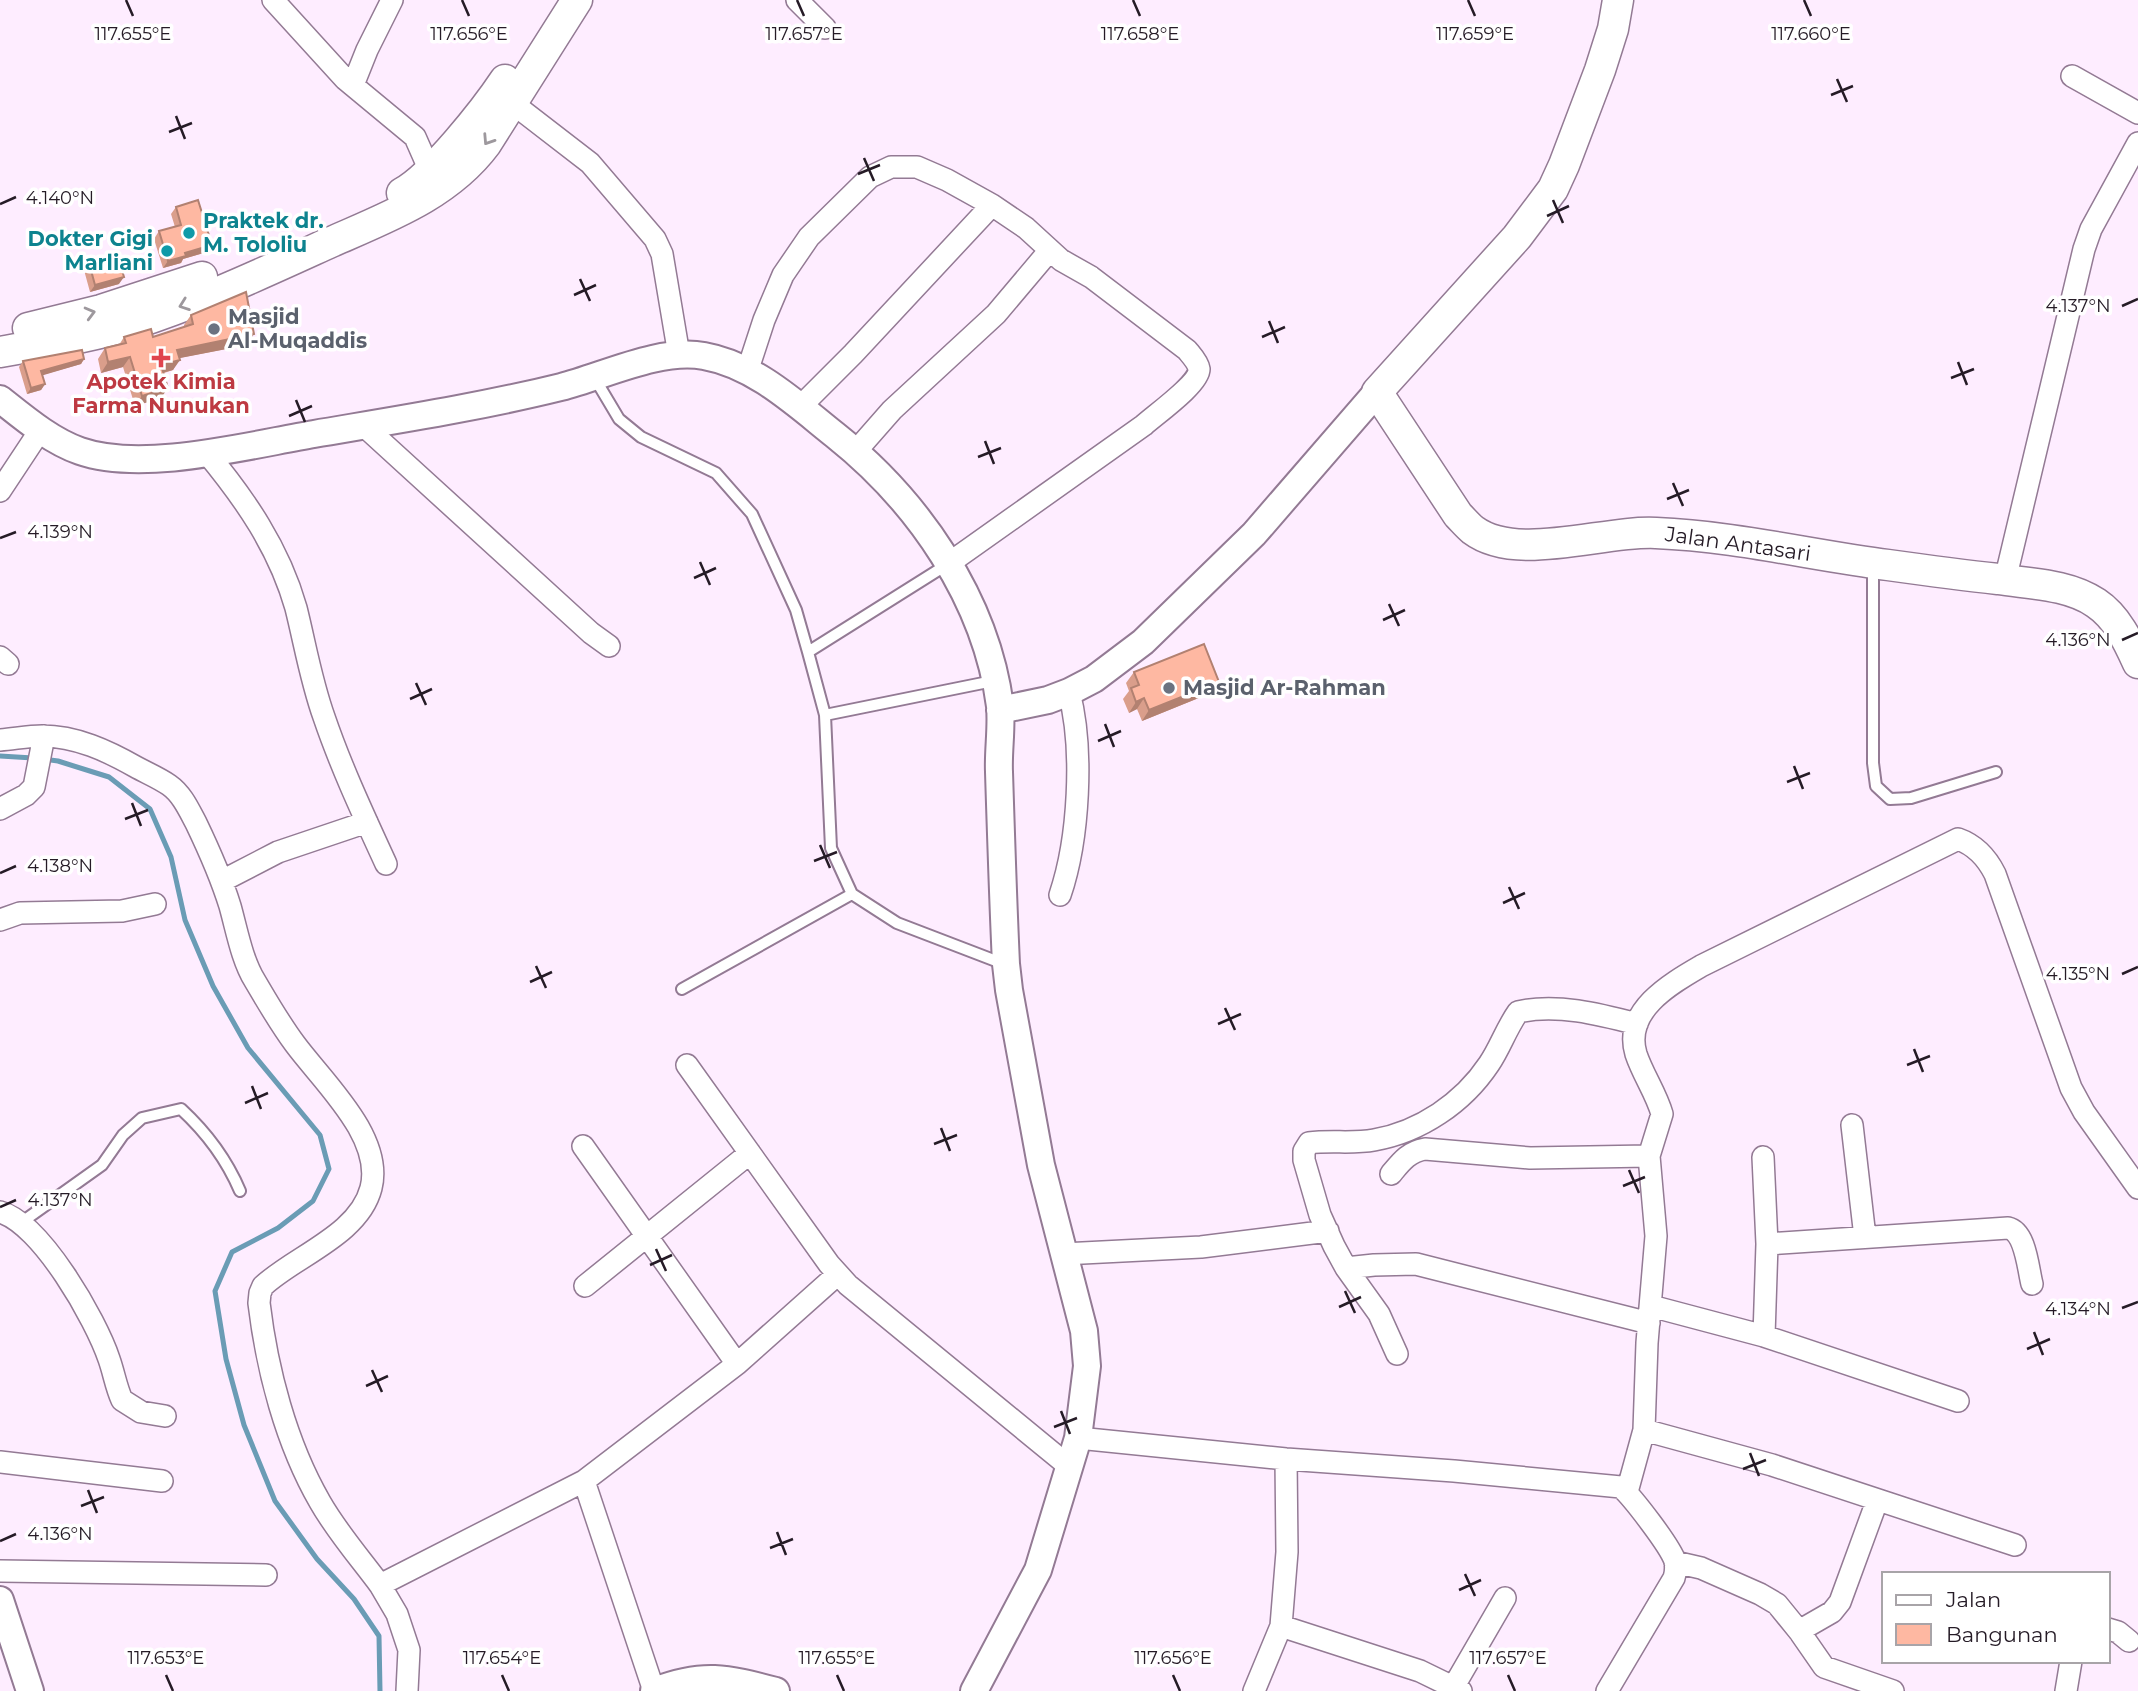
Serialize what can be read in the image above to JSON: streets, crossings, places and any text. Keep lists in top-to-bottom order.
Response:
{
  "streets": {
    "main road": ["Jalan Antasari"]
  },
  "places": {
    "other": [
      "Praktek dr. M. Tololiu",
      "Dokter Gigi Marliani",
      "Masjid Al-Muqaddis",
      "Masjid Ar-Rahman"
    ],
    "health": ["Apotek Kimia Farma Nunukan"]
  },
  "legend": ["Jalan", "Bangunan"],
  "coordinates": [
    "117.655°E",
    "117.656°E",
    "117.657°E",
    "117.658°E",
    "117.659°E",
    "117.660°E",
    "4.140°N",
    "4.137°N",
    "4.139°N",
    "4.136°N",
    "4.138°N",
    "4.135°N",
    "4.134°N",
    "117.653°E",
    "117.654°E"
  ]
}
